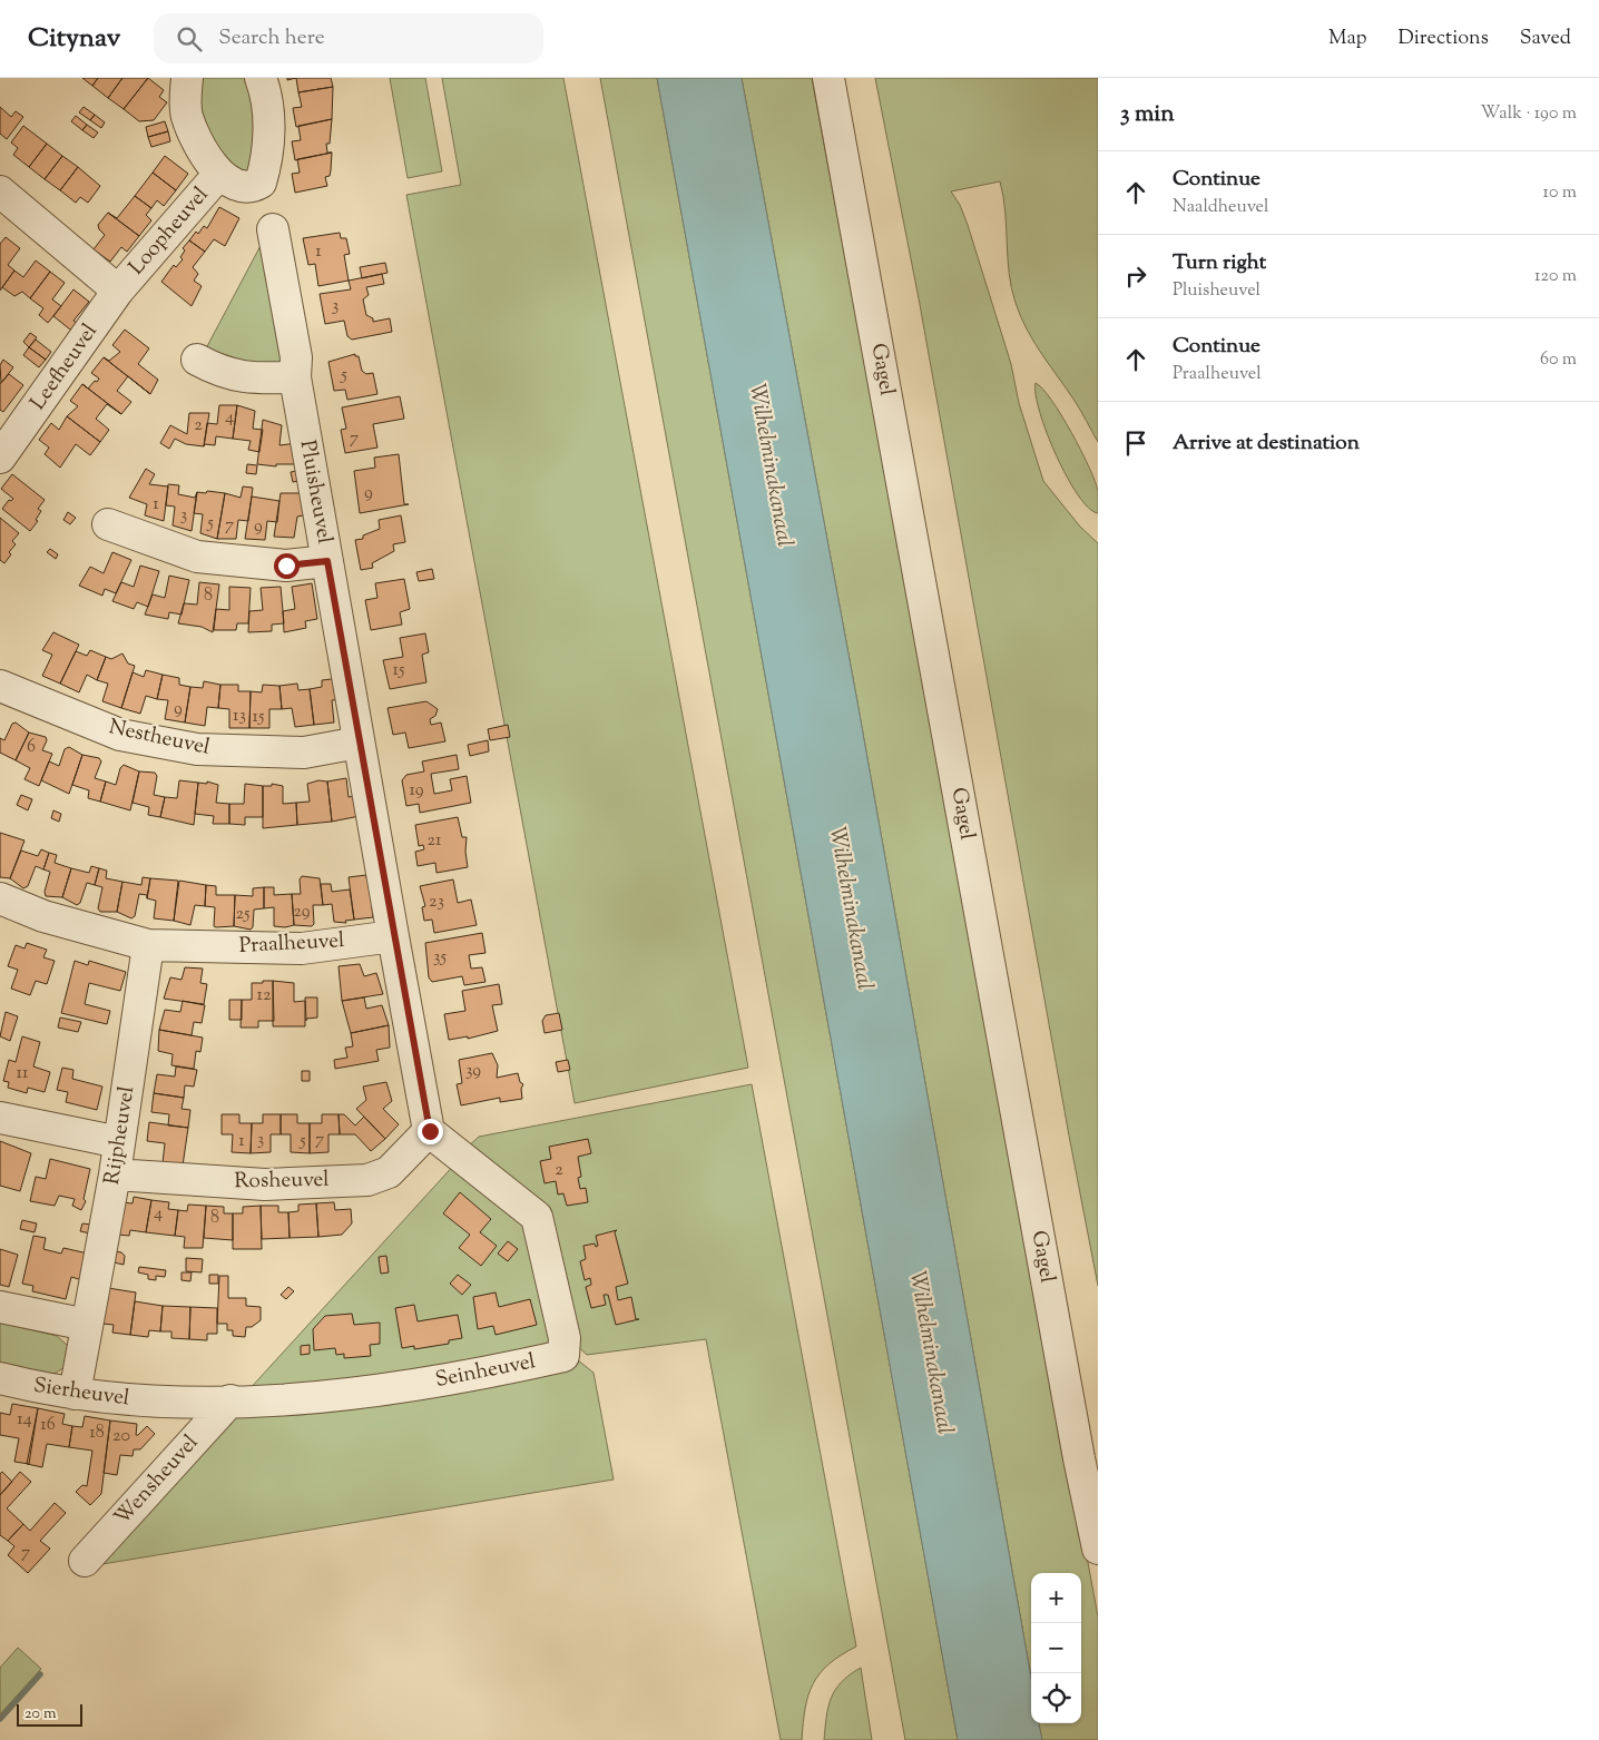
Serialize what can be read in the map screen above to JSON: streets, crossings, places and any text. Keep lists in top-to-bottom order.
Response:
{
  "streets": {
    "street": [
      "Loopheuvel",
      "Leefheuvel",
      "Gagel",
      "Pluisheuvel",
      "Nestheuvel",
      "Praalheuvel",
      "Rijpheuvel",
      "Rosheuvel",
      "Seinheuvel",
      "Sierheuvel",
      "Wensheuvel"
    ]
  },
  "crossings": [
    ["Loopheuvel", "Leefheuvel"],
    ["Pluisheuvel", "Nestheuvel"],
    ["Pluisheuvel", "Praalheuvel"],
    ["Praalheuvel", "Rijpheuvel"],
    ["Rijpheuvel", "Rosheuvel"],
    ["Rijpheuvel", "Sierheuvel"],
    ["Rosheuvel", "Seinheuvel"],
    ["Seinheuvel", "Sierheuvel"],
    ["Seinheuvel", "Wensheuvel"]
  ],
  "water": ["Wilhelminakanaal"],
  "house_numbers": [
    "1",
    "3",
    "5",
    "4",
    "2",
    "7",
    "9",
    "1",
    "3",
    "5",
    "7",
    "9",
    "8",
    "15",
    "9",
    "13",
    "15",
    "6",
    "19",
    "21",
    "23",
    "29",
    "25",
    "35",
    "12",
    "39",
    "11",
    "3",
    "7",
    "1",
    "5",
    "2",
    "4",
    "8",
    "14",
    "16",
    "18",
    "20",
    "7"
  ],
  "scale_bar": "20 m",
  "page": {
    "header": "Citynav",
    "search": "Search here",
    "nav": ["Map", "Directions", "Saved"],
    "heading": ["3 min", "Walk · 190 m"],
    "list": [
      ["Continue", "Naaldheuvel", "10 m"],
      ["Turn right", "Pluisheuvel", "120 m"],
      ["Continue", "Praalheuvel", "60 m"],
      "Arrive at destination"
    ],
    "map_buttons": ["+", "−"],
    "scale": "20 m"
  }
}
